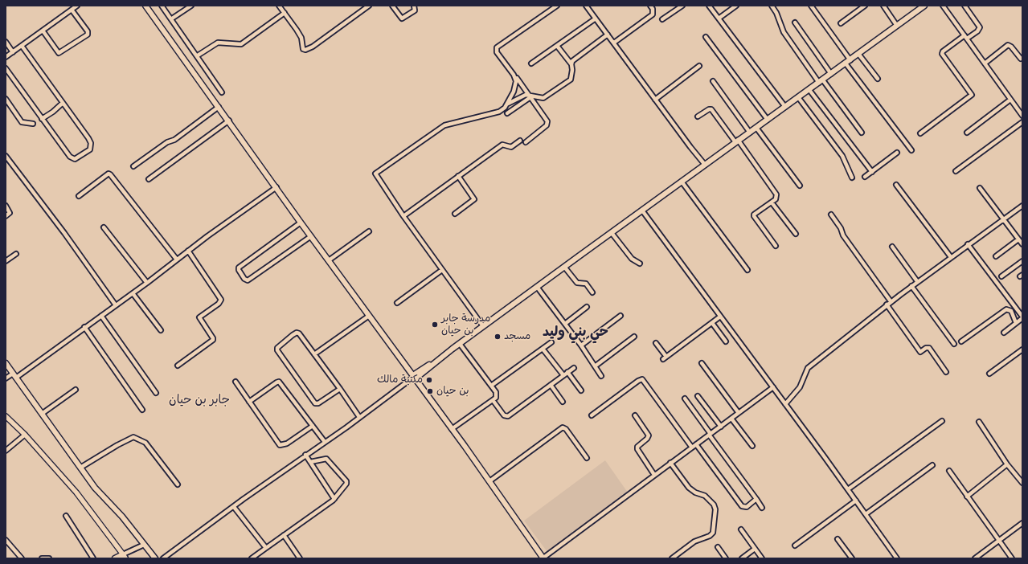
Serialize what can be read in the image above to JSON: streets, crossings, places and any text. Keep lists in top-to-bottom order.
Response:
{
  "districts": ["حي بني وليد", "جابر بن حيان"],
  "places": [
    "مدرسة جابر بن حيان",
    "مسجد",
    "مكتبة مالك",
    "بن حيان"
  ]
}
